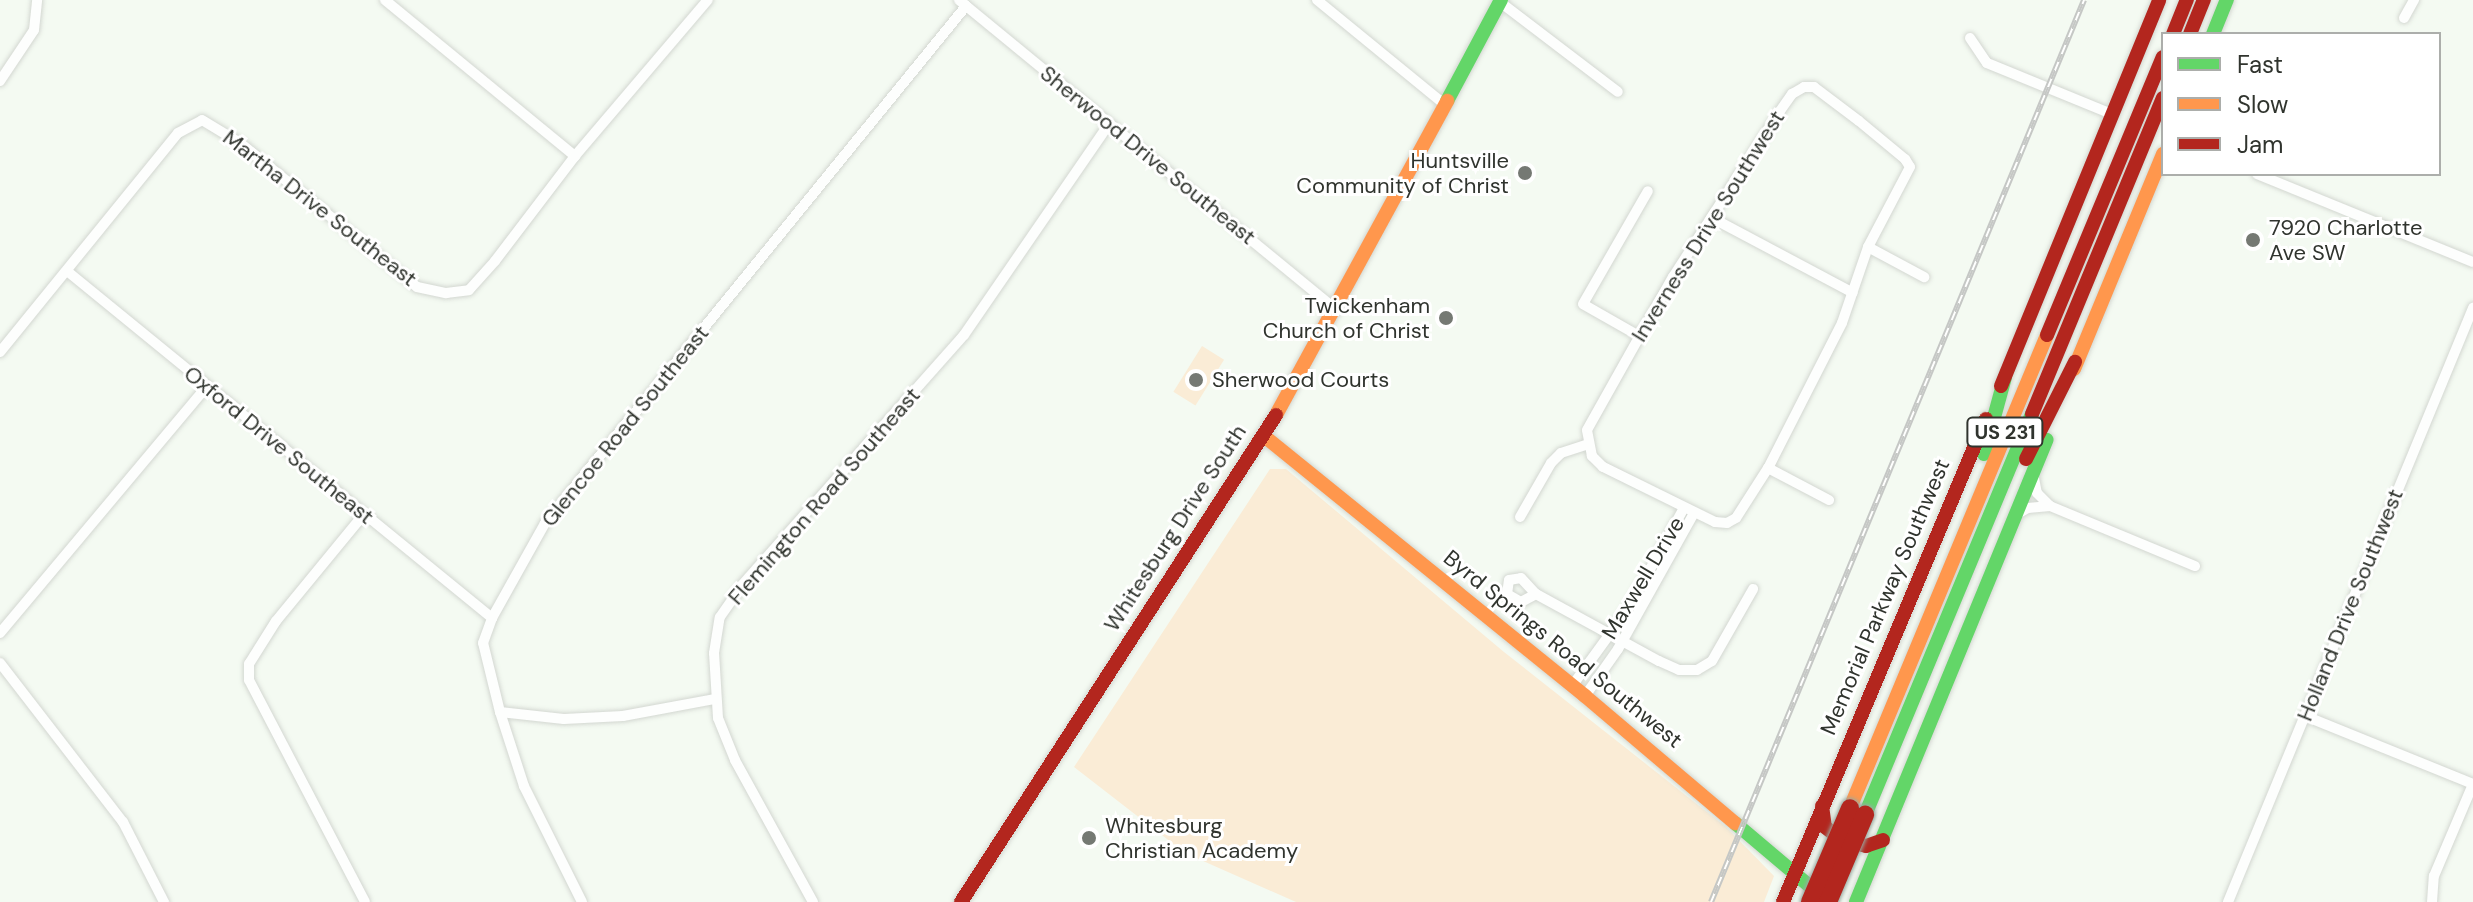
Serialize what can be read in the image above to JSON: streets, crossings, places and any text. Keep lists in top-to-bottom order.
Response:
{
  "streets": {
    "main road": [
      "US 231",
      "Whitesburg Drive South",
      "Memorial Parkway Southwest",
      "Byrd Springs Road Southwest"
    ],
    "street": [
      "Sherwood Drive Southeast",
      "Martha Drive Southeast",
      "Inverness Drive Southwest",
      "Glencoe Road Southeast",
      "Oxford Drive Southeast",
      "Flemington Road Southeast",
      "Maxwell Drive",
      "Holland Drive Southwest"
    ]
  },
  "crossings": [
    ["Sherwood Drive Southeast", "Glencoe Road Southeast"],
    ["Sherwood Drive Southeast", "Flemington Road Southeast"],
    ["Sherwood Drive Southeast", "Whitesburg Drive South"],
    ["Martha Drive Southeast", "Oxford Drive Southeast"],
    ["Inverness Drive Southwest", "Maxwell Drive"],
    ["Glencoe Road Southeast", "Oxford Drive Southeast"],
    ["Whitesburg Drive South", "Byrd Springs Road Southwest"],
    ["Maxwell Drive", "Byrd Springs Road Southwest"],
    ["Memorial Parkway Southwest", "Byrd Springs Road Southwest"]
  ],
  "places": [
    "Huntsville Community of Christ",
    "7920 Charlotte Ave SW",
    "Twickenham Church of Christ",
    "Sherwood Courts",
    "Whitesburg Christian Academy"
  ],
  "legend": ["Fast", "Slow", "Jam"]
}
